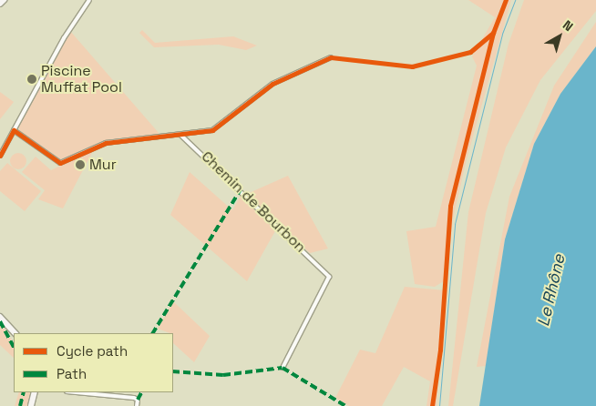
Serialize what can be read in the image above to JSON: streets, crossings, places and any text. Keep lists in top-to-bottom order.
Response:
{
  "streets": {
    "street": ["Chemin de Bourbon"]
  },
  "water": ["Le Rhône"],
  "places": ["Piscine Muffat Pool", "Mur"],
  "legend": ["Cycle path", "Path"],
  "north": "top right"
}
